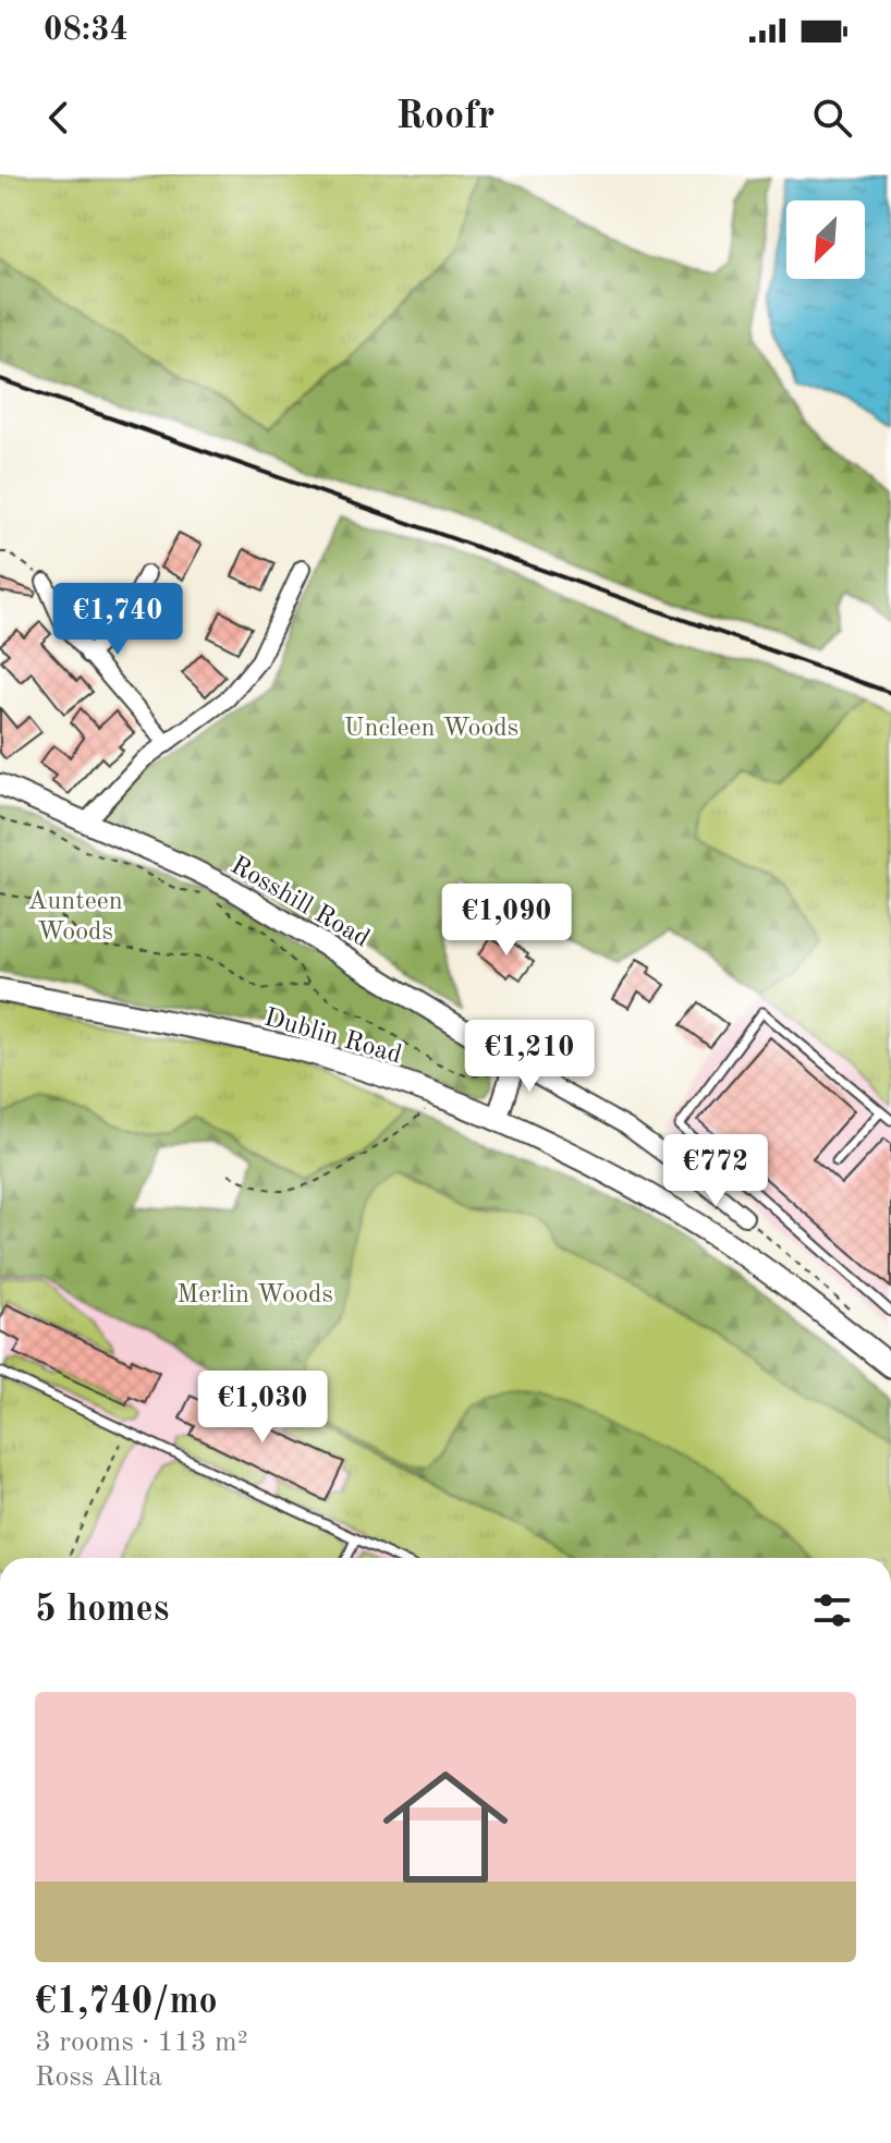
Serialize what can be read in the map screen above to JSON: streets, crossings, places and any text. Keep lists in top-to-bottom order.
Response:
{
  "streets": {
    "main road": ["Dublin Road"],
    "street": ["Rosshill Road"]
  },
  "parks": ["Uncleen Woods", "Aunteen Woods", "Merlin Woods"],
  "north": "bottom left",
  "page": {
    "status": "08:34",
    "header": "Roofr",
    "price": [
      "€1,740",
      "€1,090",
      "€1,210",
      "€772",
      "€1,030"
    ],
    "heading": "5 homes",
    "list": [
      {
        "name": "€1,740/mo",
        "note": "3 rooms · 113 m² · Ross Allta"
      }
    ]
  }
}
